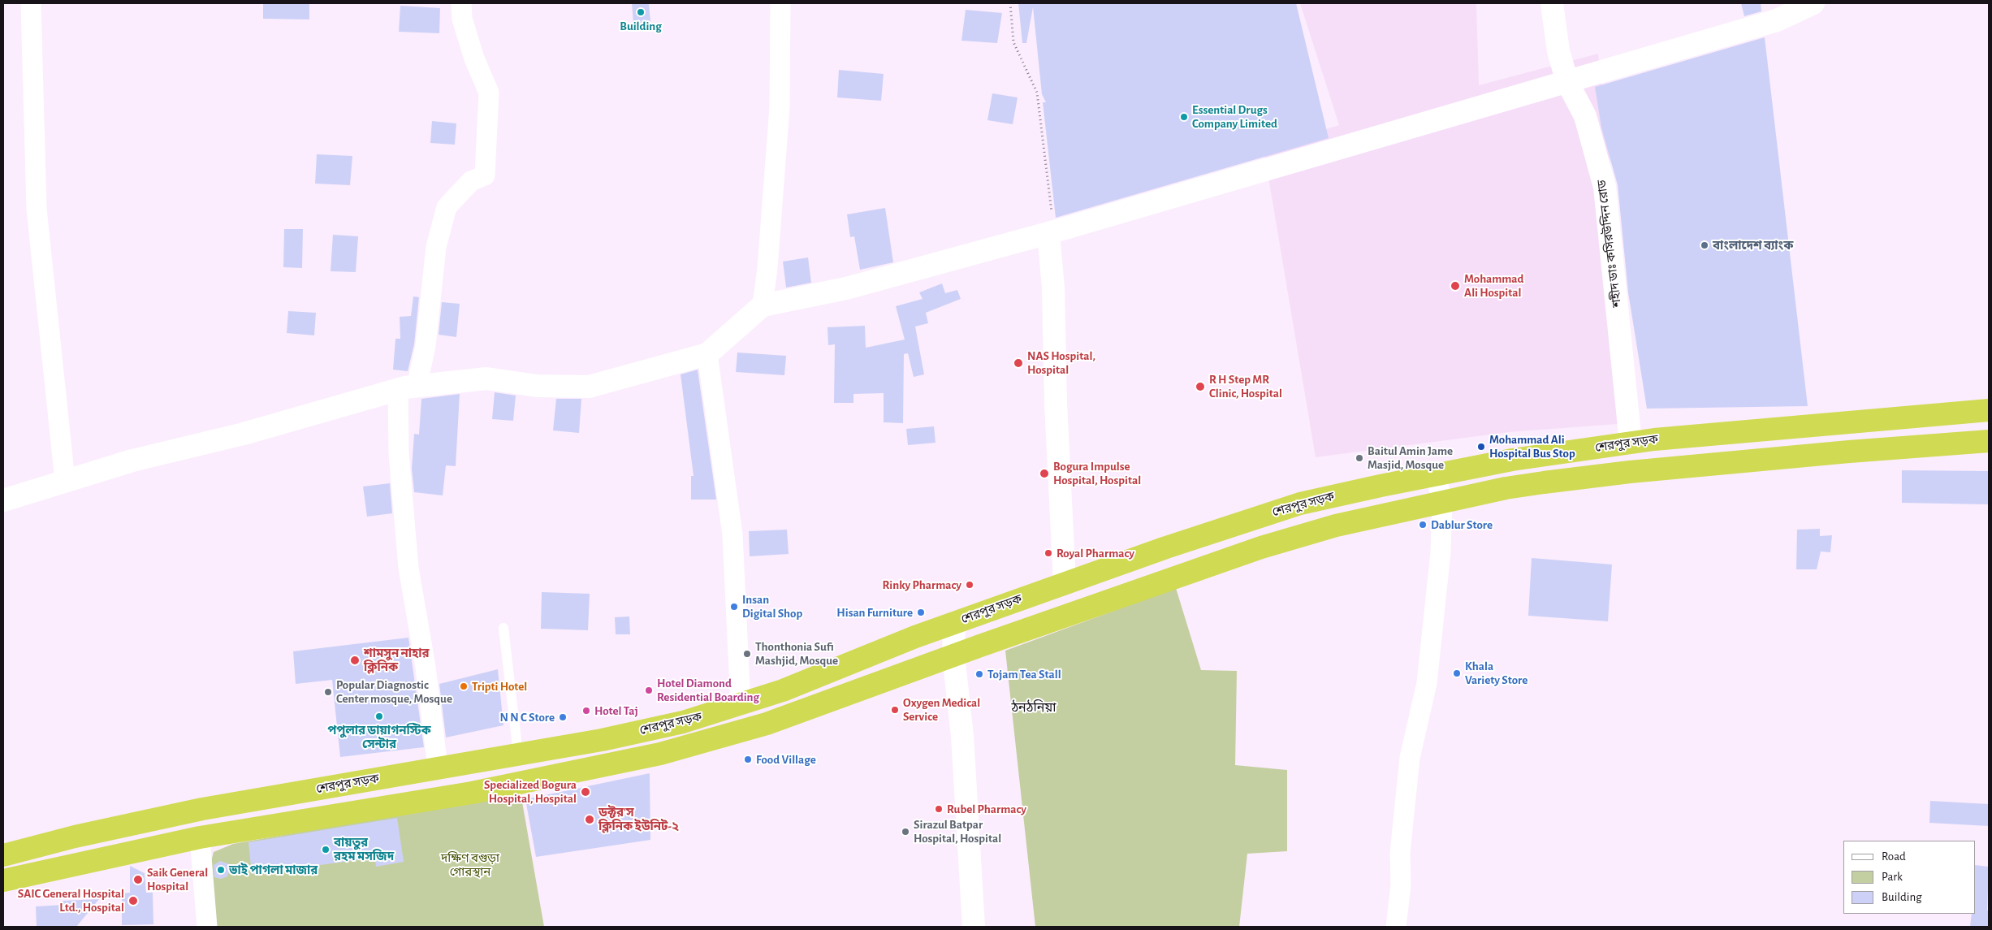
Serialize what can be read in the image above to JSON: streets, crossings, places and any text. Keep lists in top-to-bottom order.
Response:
{
  "streets": {
    "highway": ["শেরপুর সড়ক"],
    "street": ["শহীদ ডাঃ কসিরউদ্দিন রোড"]
  },
  "crossings": [
    ["শহীদ ডাঃ কসিরউদ্দিন রোড", "শেরপুর সড়ক"]
  ],
  "districts": ["ঠনঠনিয়া"],
  "parks": ["দক্ষিণ বগুড়া গোরস্থান"],
  "places": [
    "Building",
    "Essential Drugs Company Limited",
    "বাংলাদেশ ব্যাংক",
    "Mohammad Ali Hospital",
    "NAS Hospital, Hospital",
    "R H Step MR Clinic, Hospital",
    "Mohammad Ali Hospital Bus Stop",
    "Baitul Amin Jame Masjid, Mosque",
    "Bogura Impulse Hospital, Hospital",
    "Dablur Store",
    "Royal Pharmacy",
    "Rinky Pharmacy",
    "Insan Digital Shop",
    "Hisan Furniture",
    "Thonthonia Sufi Mashjid, Mosque",
    "শামসুন নাহার ক্লিনিক",
    "Khala Variety Store",
    "Tojam Tea Stall",
    "Tripti Hotel",
    "Hotel Diamond Residential Boarding",
    "Popular Diagnostic Center mosque, Mosque",
    "Oxygen Medical Service",
    "Hotel Taj",
    "পপুলার ডায়াগনস্টিক সেন্টার",
    "N N C Store",
    "Food Village",
    "Specialized Bogura Hospital, Hospital",
    "Rubel Pharmacy",
    "ডক্টর'স ক্লিনিক ইউনিট-২",
    "Sirazul Batpar Hospital, Hospital",
    "বায়তুর রহম মসজিদ",
    "ভাই পাগলা মাজার",
    "Saik General Hospital",
    "SAIC General Hospital Ltd., Hospital"
  ],
  "legend": ["Road", "Park", "Building"]
}
